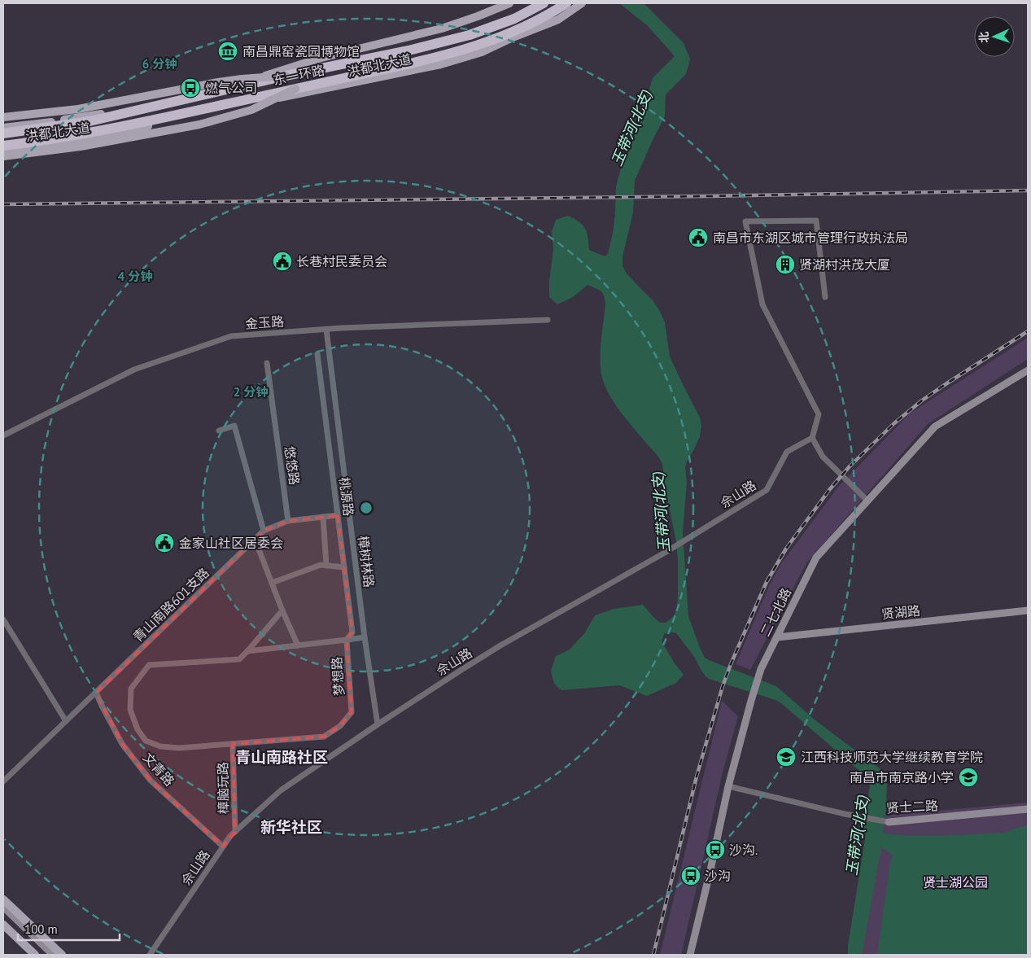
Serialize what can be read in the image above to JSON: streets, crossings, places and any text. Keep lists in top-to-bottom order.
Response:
{
  "streets": {
    "highway": ["东一环路"],
    "main road": [
      "洪都北大道",
      "二七北路",
      "贤湖路",
      "贤士二路"
    ],
    "street": [
      "金玉路",
      "悠悠路",
      "佘山路",
      "桃源路",
      "樟树林路",
      "青山南路601支路",
      "梦想路",
      "文青路",
      "樟脑玩路"
    ]
  },
  "crossings": [
    ["金玉路", "樟树林路"],
    ["佘山路", "樟树林路"],
    ["佘山路", "文青路"],
    ["佘山路", "樟脑玩路"],
    ["桃源路", "梦想路"],
    ["青山南路601支路", "文青路"],
    ["二七北路", "贤湖路"],
    ["二七北路", "贤士二路"],
    ["梦想路", "樟脑玩路"]
  ],
  "districts": ["青山南路社区", "新华社区"],
  "water": ["玉带河(北支)"],
  "parks": ["贤士湖公园"],
  "places": {
    "museum": ["南昌鼎窑瓷园博物馆"],
    "bus stop": ["燃气公司", "沙沟.", "沙沟"],
    "public building": ["南昌市东湖区城市管理行政执法局", "长巷村民委员会", "金家山社区居委会"],
    "building": ["贤湖村洪茂大厦"],
    "school or university": ["江西科技师范大学继续教育学院", "南昌市南京路小学"]
  },
  "scale_bar": "100 m",
  "north": "left",
  "rings": ["6 分钟", "4 分钟", "2 分钟"]
}
